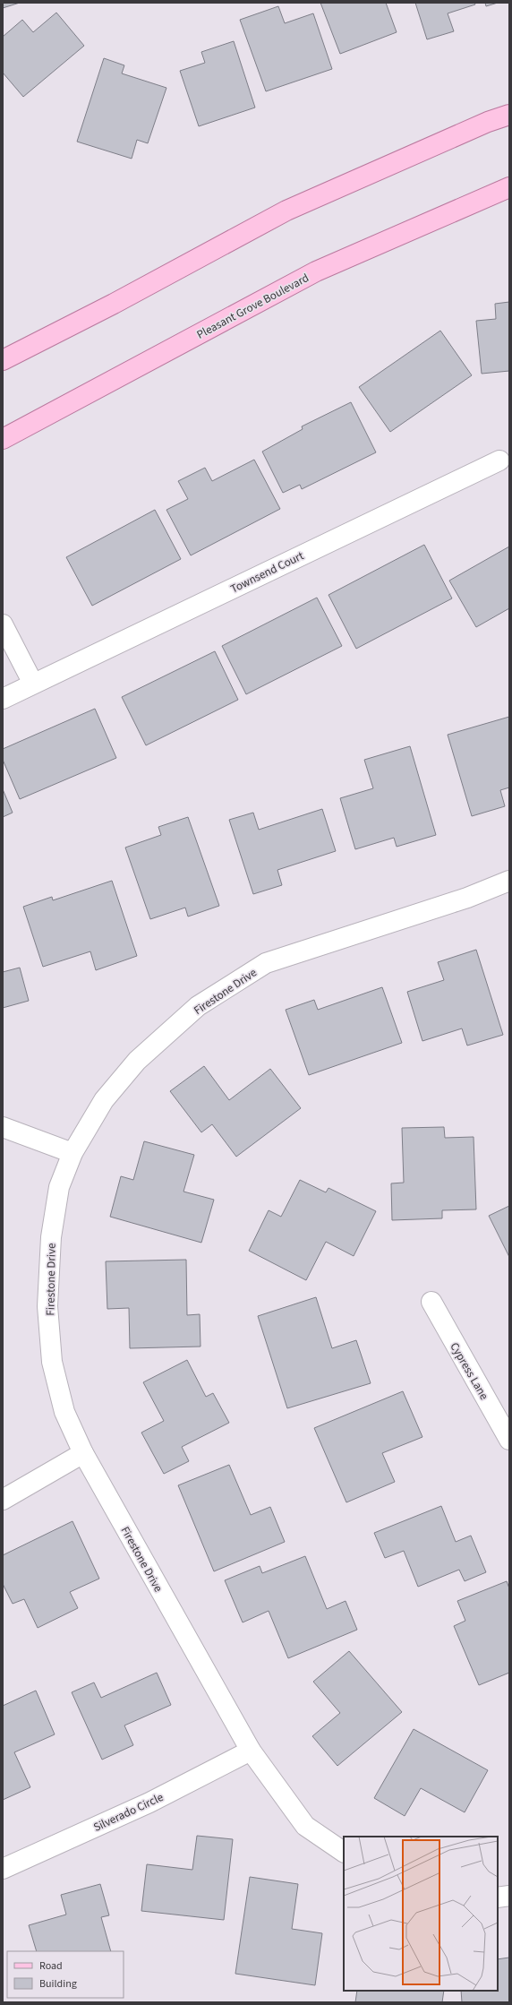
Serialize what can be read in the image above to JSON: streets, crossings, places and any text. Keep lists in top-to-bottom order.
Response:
{
  "streets": {
    "main road": ["Pleasant Grove Boulevard"],
    "street": [
      "Townsend Court",
      "Firestone Drive",
      "Cypress Lane",
      "Silverado Circle"
    ]
  },
  "crossings": [
    ["Firestone Drive", "Silverado Circle"]
  ],
  "legend": ["Road", "Building"]
}
